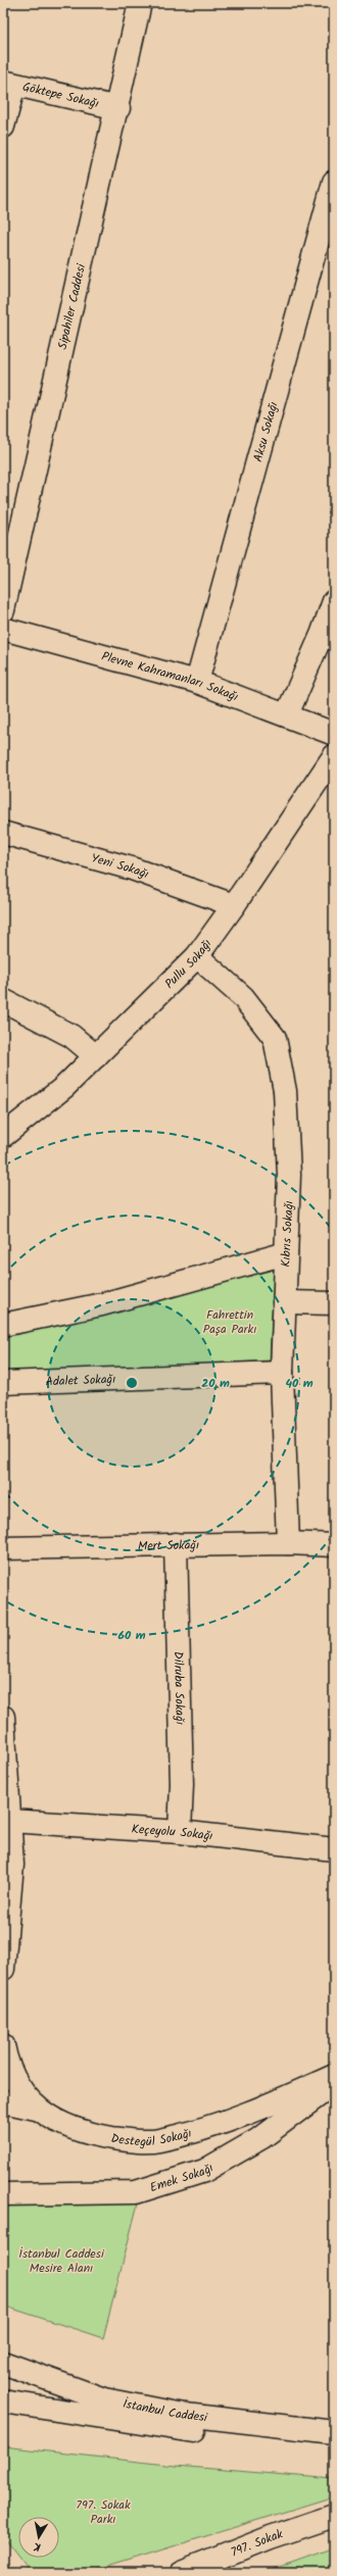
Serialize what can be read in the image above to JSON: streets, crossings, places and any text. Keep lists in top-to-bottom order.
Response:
{
  "streets": {
    "street": [
      "Göktepe Sokağı",
      "Sipahiler Caddesi",
      "Aksu Sokağı",
      "Plevne Kahramanları Sokağı",
      "Yeni Sokağı",
      "Pullu Sokağı",
      "Kıbrıs Sokağı",
      "Adalet Sokağı",
      "Mert Sokağı",
      "Dilruba Sokağı",
      "Keçeyolu Sokağı",
      "Destegül Sokağı",
      "Emek Sokağı",
      "İstanbul Caddesi",
      "797. Sokak"
    ]
  },
  "crossings": [
    ["Göktepe Sokağı", "Sipahiler Caddesi"],
    ["Aksu Sokağı", "Plevne Kahramanları Sokağı"],
    ["Yeni Sokağı", "Pullu Sokağı"],
    ["Pullu Sokağı", "Kıbrıs Sokağı"],
    ["Kıbrıs Sokağı", "Adalet Sokağı"],
    ["Kıbrıs Sokağı", "Mert Sokağı"],
    ["Mert Sokağı", "Dilruba Sokağı"],
    ["Dilruba Sokağı", "Keçeyolu Sokağı"]
  ],
  "parks": ["Fahrettin Paşa Parkı", "İstanbul Caddesi Mesire Alanı", "797. Sokak Parkı"],
  "north": "bottom",
  "rings": ["20 m", "40 m", "60 m"]
}
